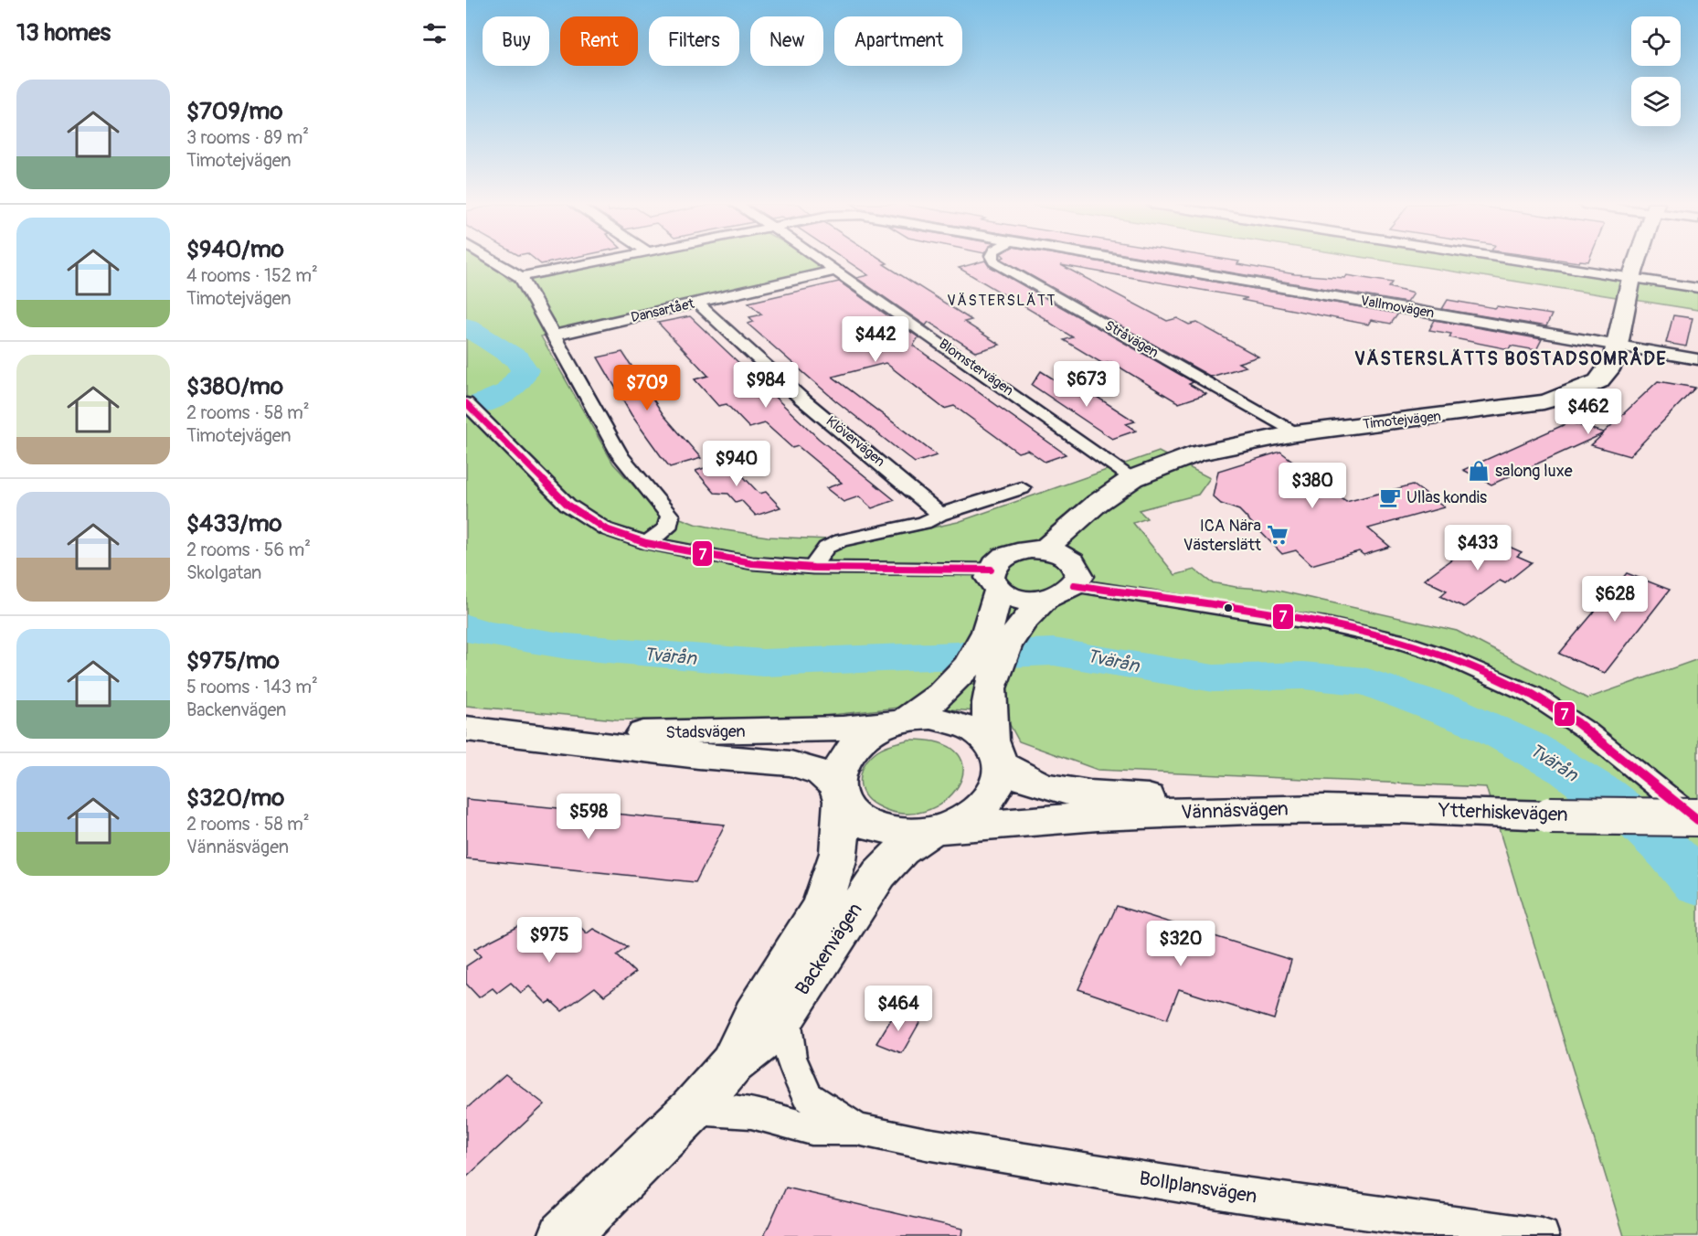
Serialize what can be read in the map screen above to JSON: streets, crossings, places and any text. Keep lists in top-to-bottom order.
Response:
{
  "streets": {
    "street": [
      "Vallmovägen",
      "Dansartået",
      "Stråvägen",
      "Blomstervägen",
      "Timotejvägen",
      "Klövervägen",
      "Stadsvägen",
      "Vännäsvägen",
      "Ytterhiskevägen",
      "Backenvägen",
      "Bollplansvägen"
    ]
  },
  "crossings": [
    ["Vallmovägen", "Timotejvägen"],
    ["Dansartået", "Blomstervägen"],
    ["Dansartået", "Klövervägen"],
    ["Stråvägen", "Timotejvägen"],
    ["Blomstervägen", "Timotejvägen"],
    ["Stadsvägen", "Vännäsvägen"],
    ["Stadsvägen", "Backenvägen"],
    ["Vännäsvägen", "Ytterhiskevägen"],
    ["Vännäsvägen", "Backenvägen"],
    ["Backenvägen", "Bollplansvägen"]
  ],
  "districts": ["VÄSTERSLÄTT", "VÄSTERSLÄTTS BOSTADSOMRÅDE"],
  "water": ["Tvärån"],
  "places": {
    "shop": ["salong luxe"],
    "cafe": ["Ullas kondis"],
    "supermarket": ["ICA Nära Västerslätt"]
  },
  "lines": ["transit line 7"],
  "page": {
    "heading": "13 homes",
    "chip": [
      "Buy",
      "Rent",
      "Filters",
      "New",
      "Apartment"
    ],
    "list": [
      {
        "name": "$709/mo",
        "note": "3 rooms · 89 m² · Timotejvägen"
      },
      {
        "name": "$940/mo",
        "note": "4 rooms · 152 m² · Timotejvägen"
      },
      {
        "name": "$380/mo",
        "note": "2 rooms · 58 m² · Timotejvägen"
      },
      {
        "name": "$433/mo",
        "note": "2 rooms · 56 m² · Skolgatan"
      },
      {
        "name": "$975/mo",
        "note": "5 rooms · 143 m² · Backenvägen"
      },
      {
        "name": "$320/mo",
        "note": "2 rooms · 58 m² · Vännäsvägen"
      }
    ],
    "price": [
      "$442",
      "$673",
      "$984",
      "$709",
      "$462",
      "$940",
      "$380",
      "$433",
      "$628",
      "$598",
      "$975",
      "$320",
      "$464"
    ]
  }
}
